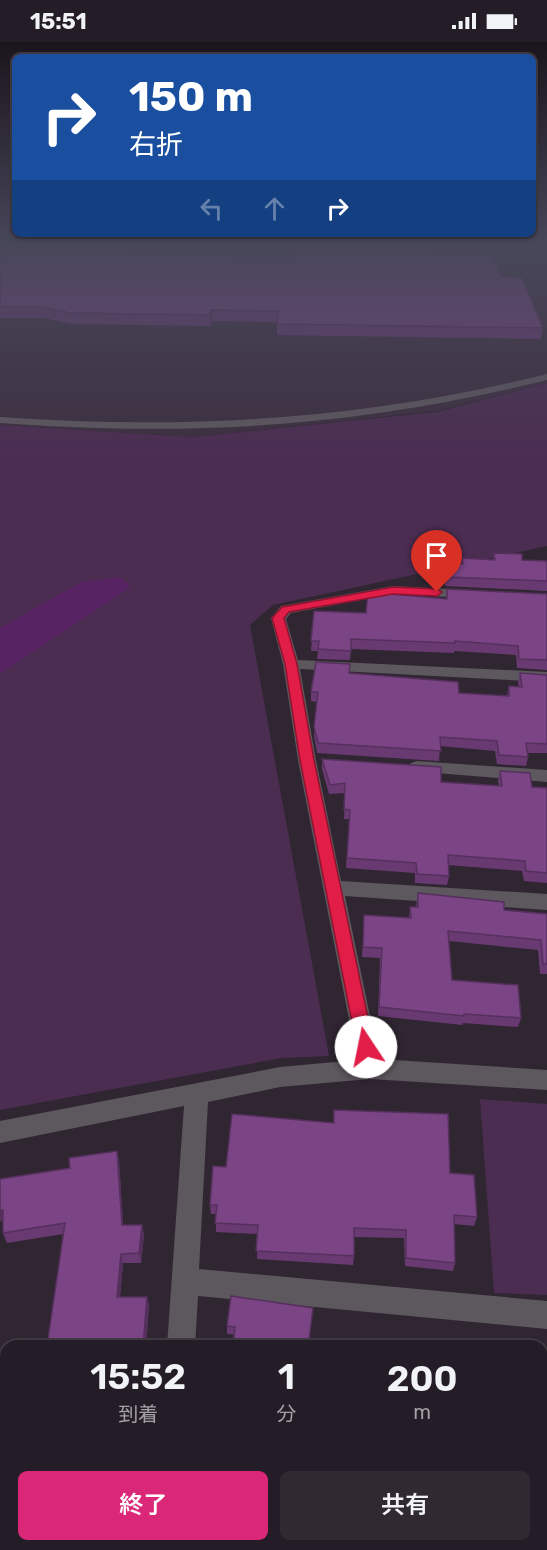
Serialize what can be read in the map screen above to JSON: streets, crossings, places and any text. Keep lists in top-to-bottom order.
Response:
{
  "page": {
    "status": "15:51",
    "turn": ["150 m", "右折"],
    "eta": [
      "15:52",
      "到着",
      "1",
      "分",
      "200",
      "m"
    ],
    "buttons": ["終了", "共有"]
  }
}
